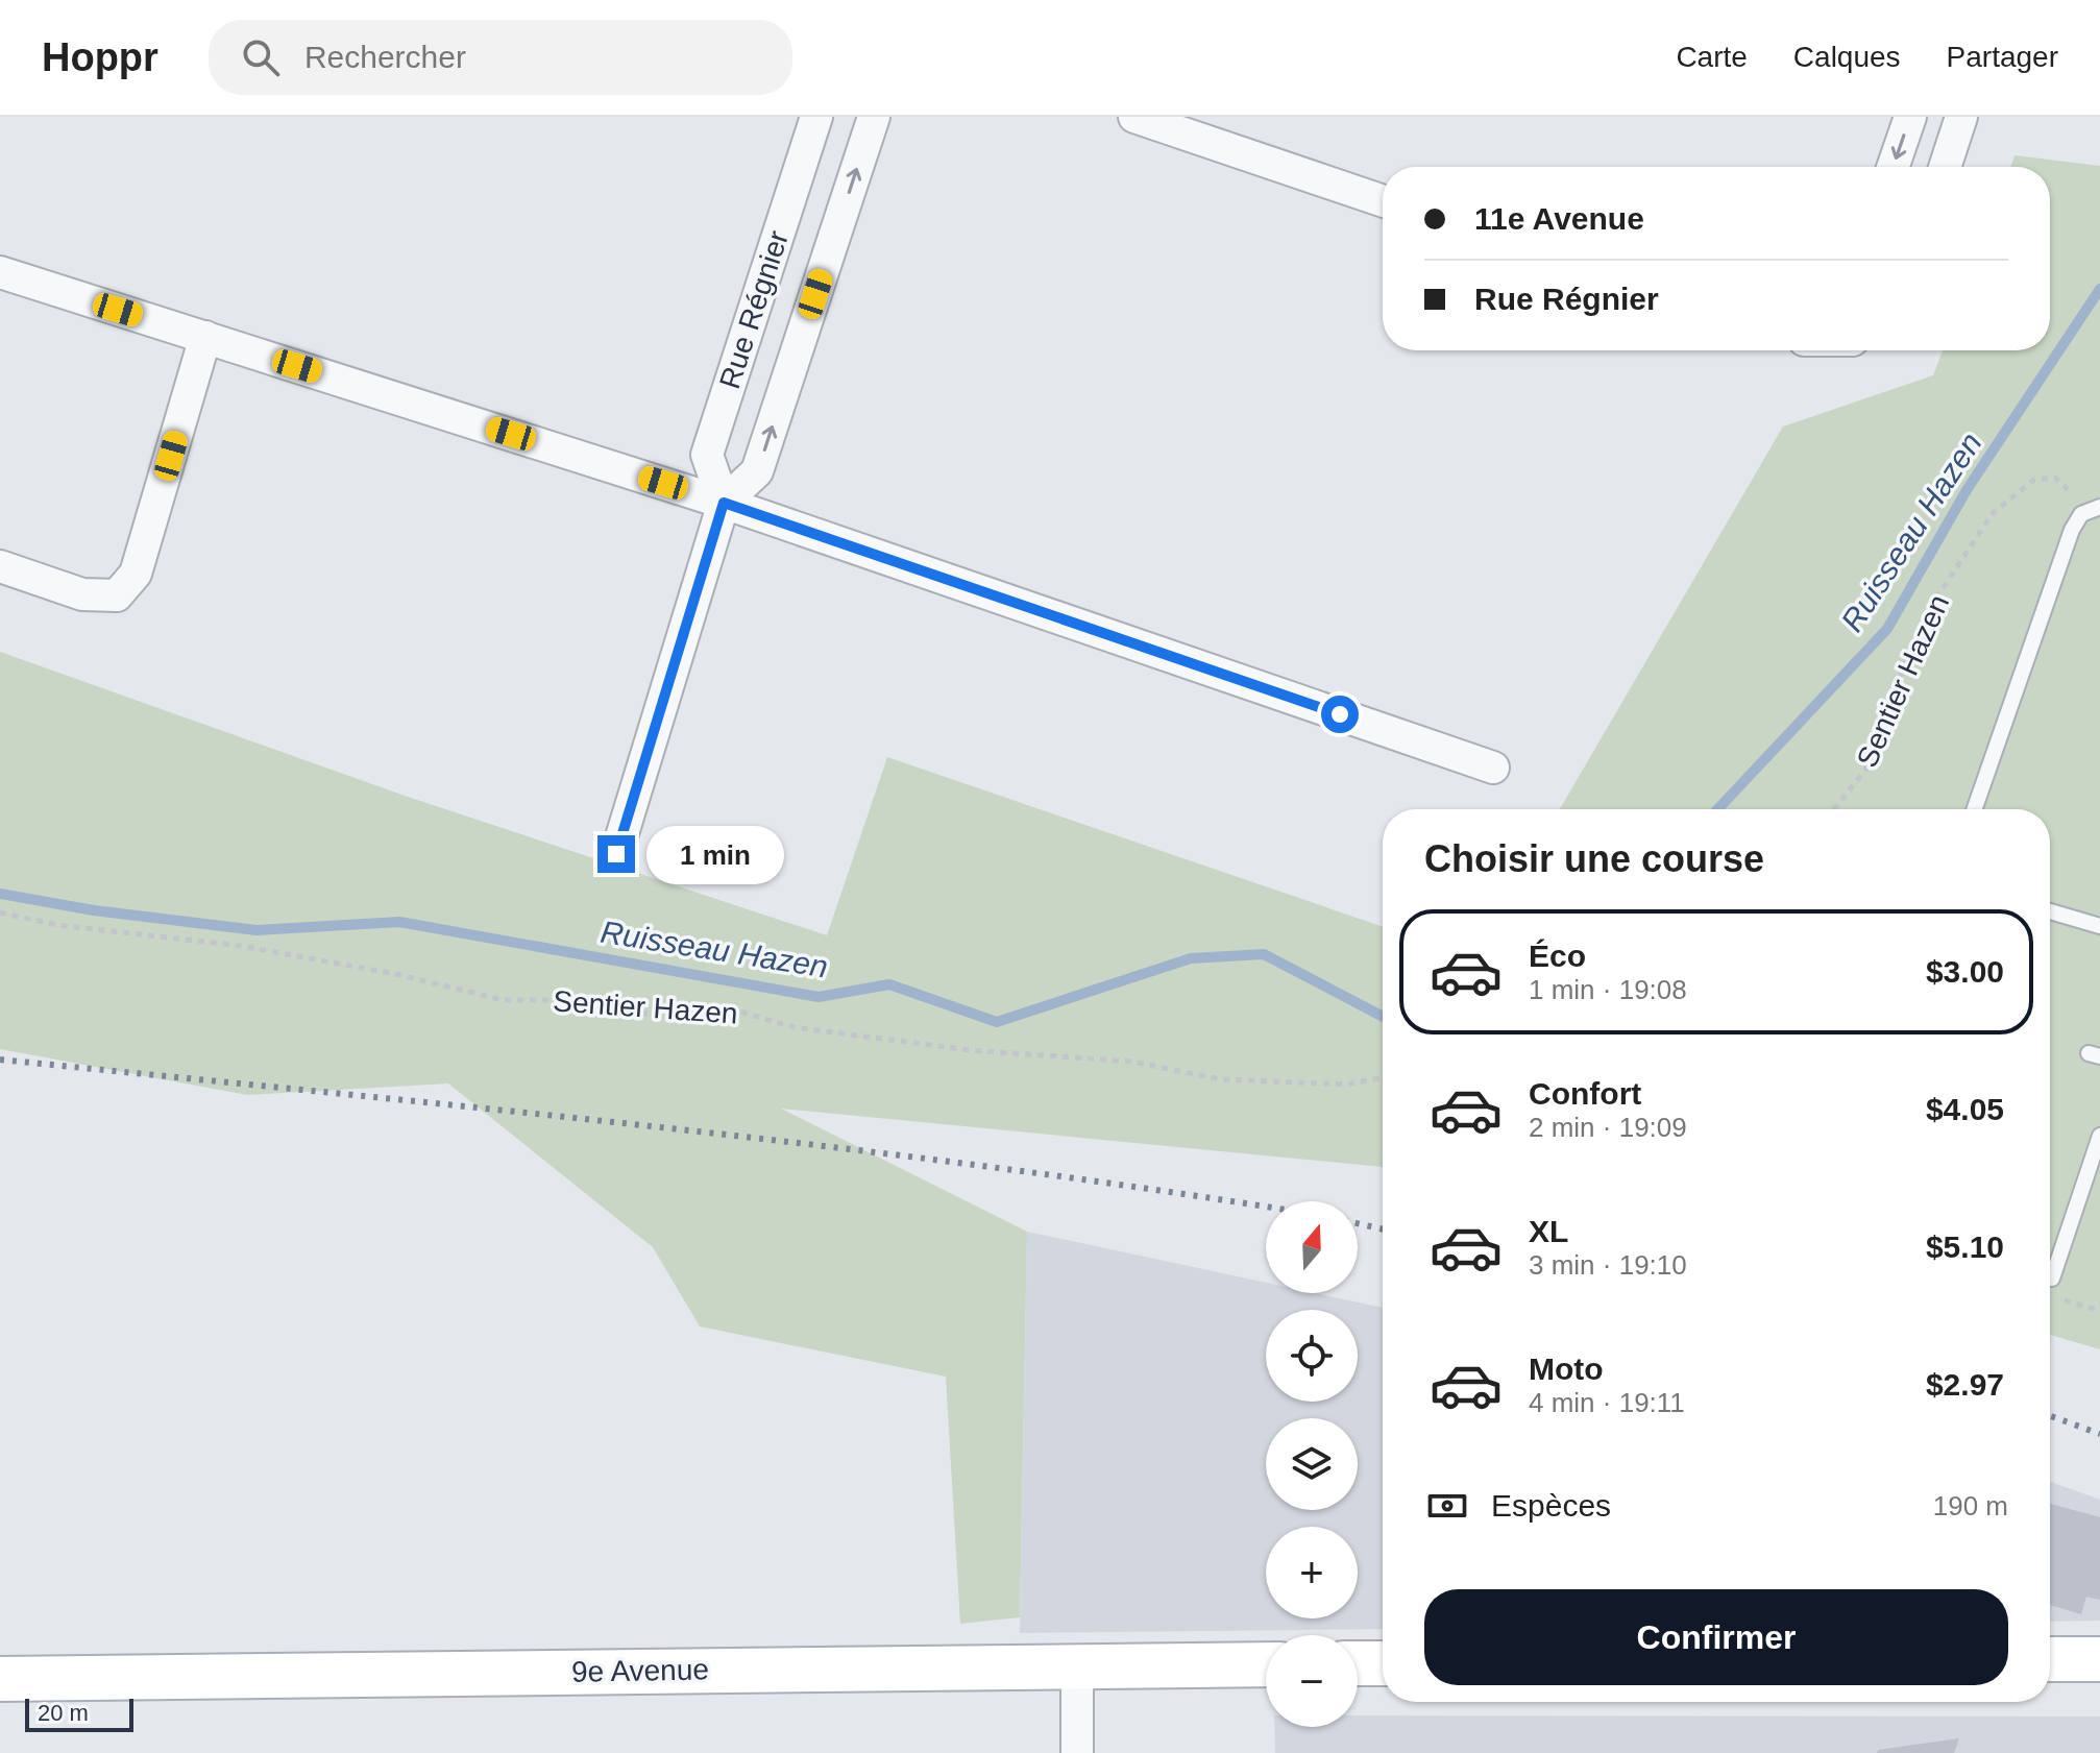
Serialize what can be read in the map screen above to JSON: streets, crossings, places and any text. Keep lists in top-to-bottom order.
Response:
{
  "streets": {
    "street": ["Rue Régnier", "9e Avenue"],
    "path": ["Sentier Hazen"]
  },
  "water": ["Ruisseau Hazen"],
  "scale_bar": "20 m",
  "north": "top",
  "page": {
    "header": "Hoppr",
    "search": "Rechercher",
    "nav": ["Carte", "Calques", "Partager"],
    "banner": ["11e Avenue", "Rue Régnier"],
    "heading": "Choisir une course",
    "bubble": "1 min",
    "list": [
      {
        "name": "Éco",
        "note": "1 min · 19:08",
        "value": "$3.00"
      },
      {
        "name": "Confort",
        "note": "2 min · 19:09",
        "value": "$4.05"
      },
      {
        "name": "XL",
        "note": "3 min · 19:10",
        "value": "$5.10"
      },
      {
        "name": "Moto",
        "note": "4 min · 19:11",
        "value": "$2.97"
      }
    ],
    "map_buttons": ["+", "−"],
    "pay": ["Espèces", "190 m"],
    "buttons": "Confirmer",
    "scale": "20 m"
  }
}
